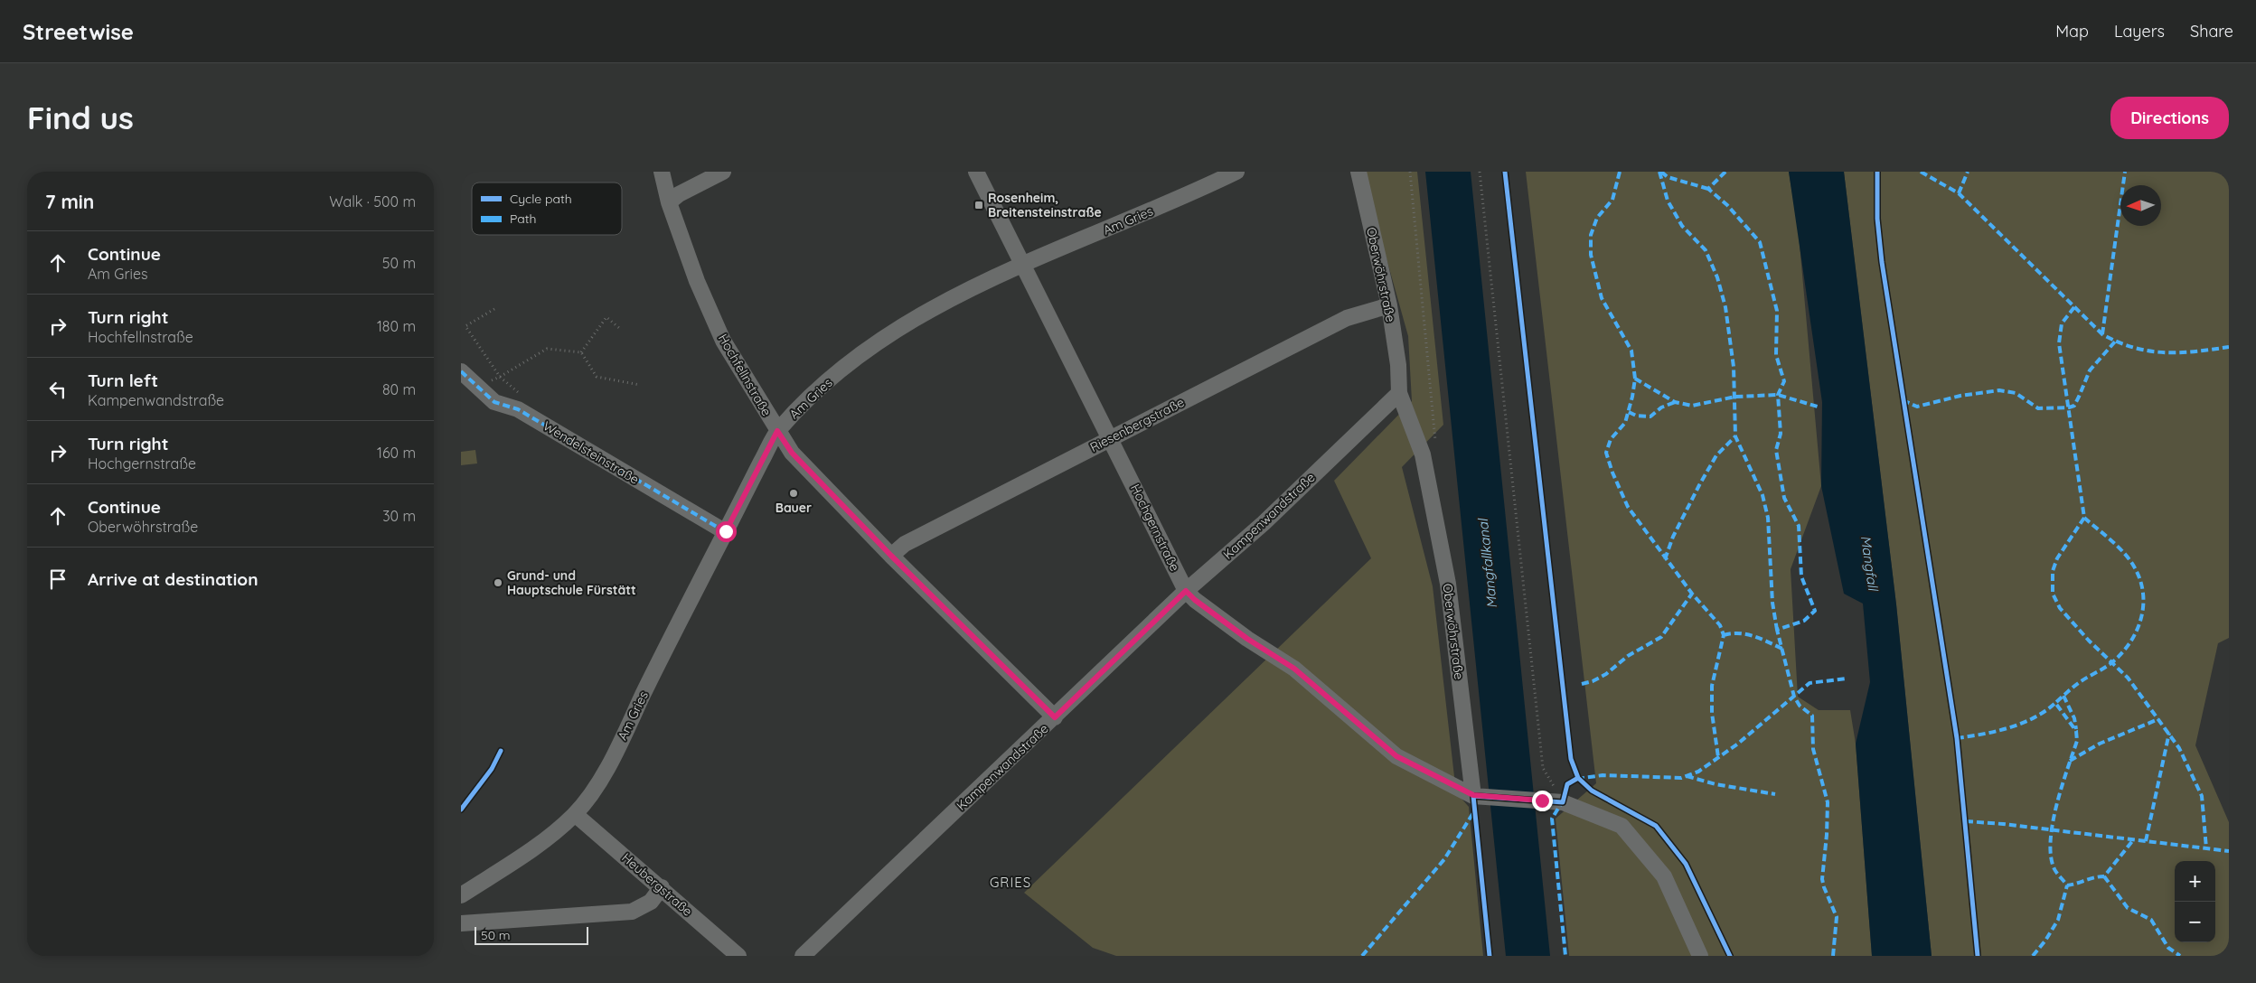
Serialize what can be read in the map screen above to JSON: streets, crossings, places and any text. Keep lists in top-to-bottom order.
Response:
{
  "streets": {
    "street": [
      "Am Gries",
      "Oberwöhrstraße",
      "Hochfellnstraße",
      "Riesenbergstraße",
      "Wendelsteinstraße",
      "Kampenwandstraße",
      "Hochgernstraße",
      "Heubergstraße"
    ]
  },
  "crossings": [
    ["Am Gries", "Hochfellnstraße"],
    ["Am Gries", "Wendelsteinstraße"],
    ["Am Gries", "Hochgernstraße"],
    ["Am Gries", "Heubergstraße"],
    ["Oberwöhrstraße", "Riesenbergstraße"],
    ["Oberwöhrstraße", "Kampenwandstraße"],
    ["Oberwöhrstraße", "Hochgernstraße"],
    ["Hochfellnstraße", "Riesenbergstraße"],
    ["Hochfellnstraße", "Kampenwandstraße"],
    ["Riesenbergstraße", "Hochgernstraße"],
    ["Kampenwandstraße", "Hochgernstraße"]
  ],
  "districts": ["GRIES"],
  "water": ["Mangfall", "Mangfallkanal"],
  "places": {
    "transit": ["Rosenheim, Breitensteinstraße"],
    "other": ["Bauer", "Grund- und Hauptschule Fürstätt"]
  },
  "legend": ["Cycle path", "Path"],
  "scale_bar": "50 m",
  "north": "left",
  "page": {
    "header": "Streetwise",
    "nav": ["Map", "Layers", "Share"],
    "buttons": "Directions",
    "title": "Find us",
    "heading": ["7 min", "Walk · 500 m"],
    "list": [
      ["Continue", "Am Gries", "50 m"],
      ["Turn right", "Hochfellnstraße", "180 m"],
      ["Turn left", "Kampenwandstraße", "80 m"],
      ["Turn right", "Hochgernstraße", "160 m"],
      ["Continue", "Oberwöhrstraße", "30 m"],
      "Arrive at destination"
    ],
    "map_buttons": ["+", "−"],
    "scale": "50 m"
  }
}
